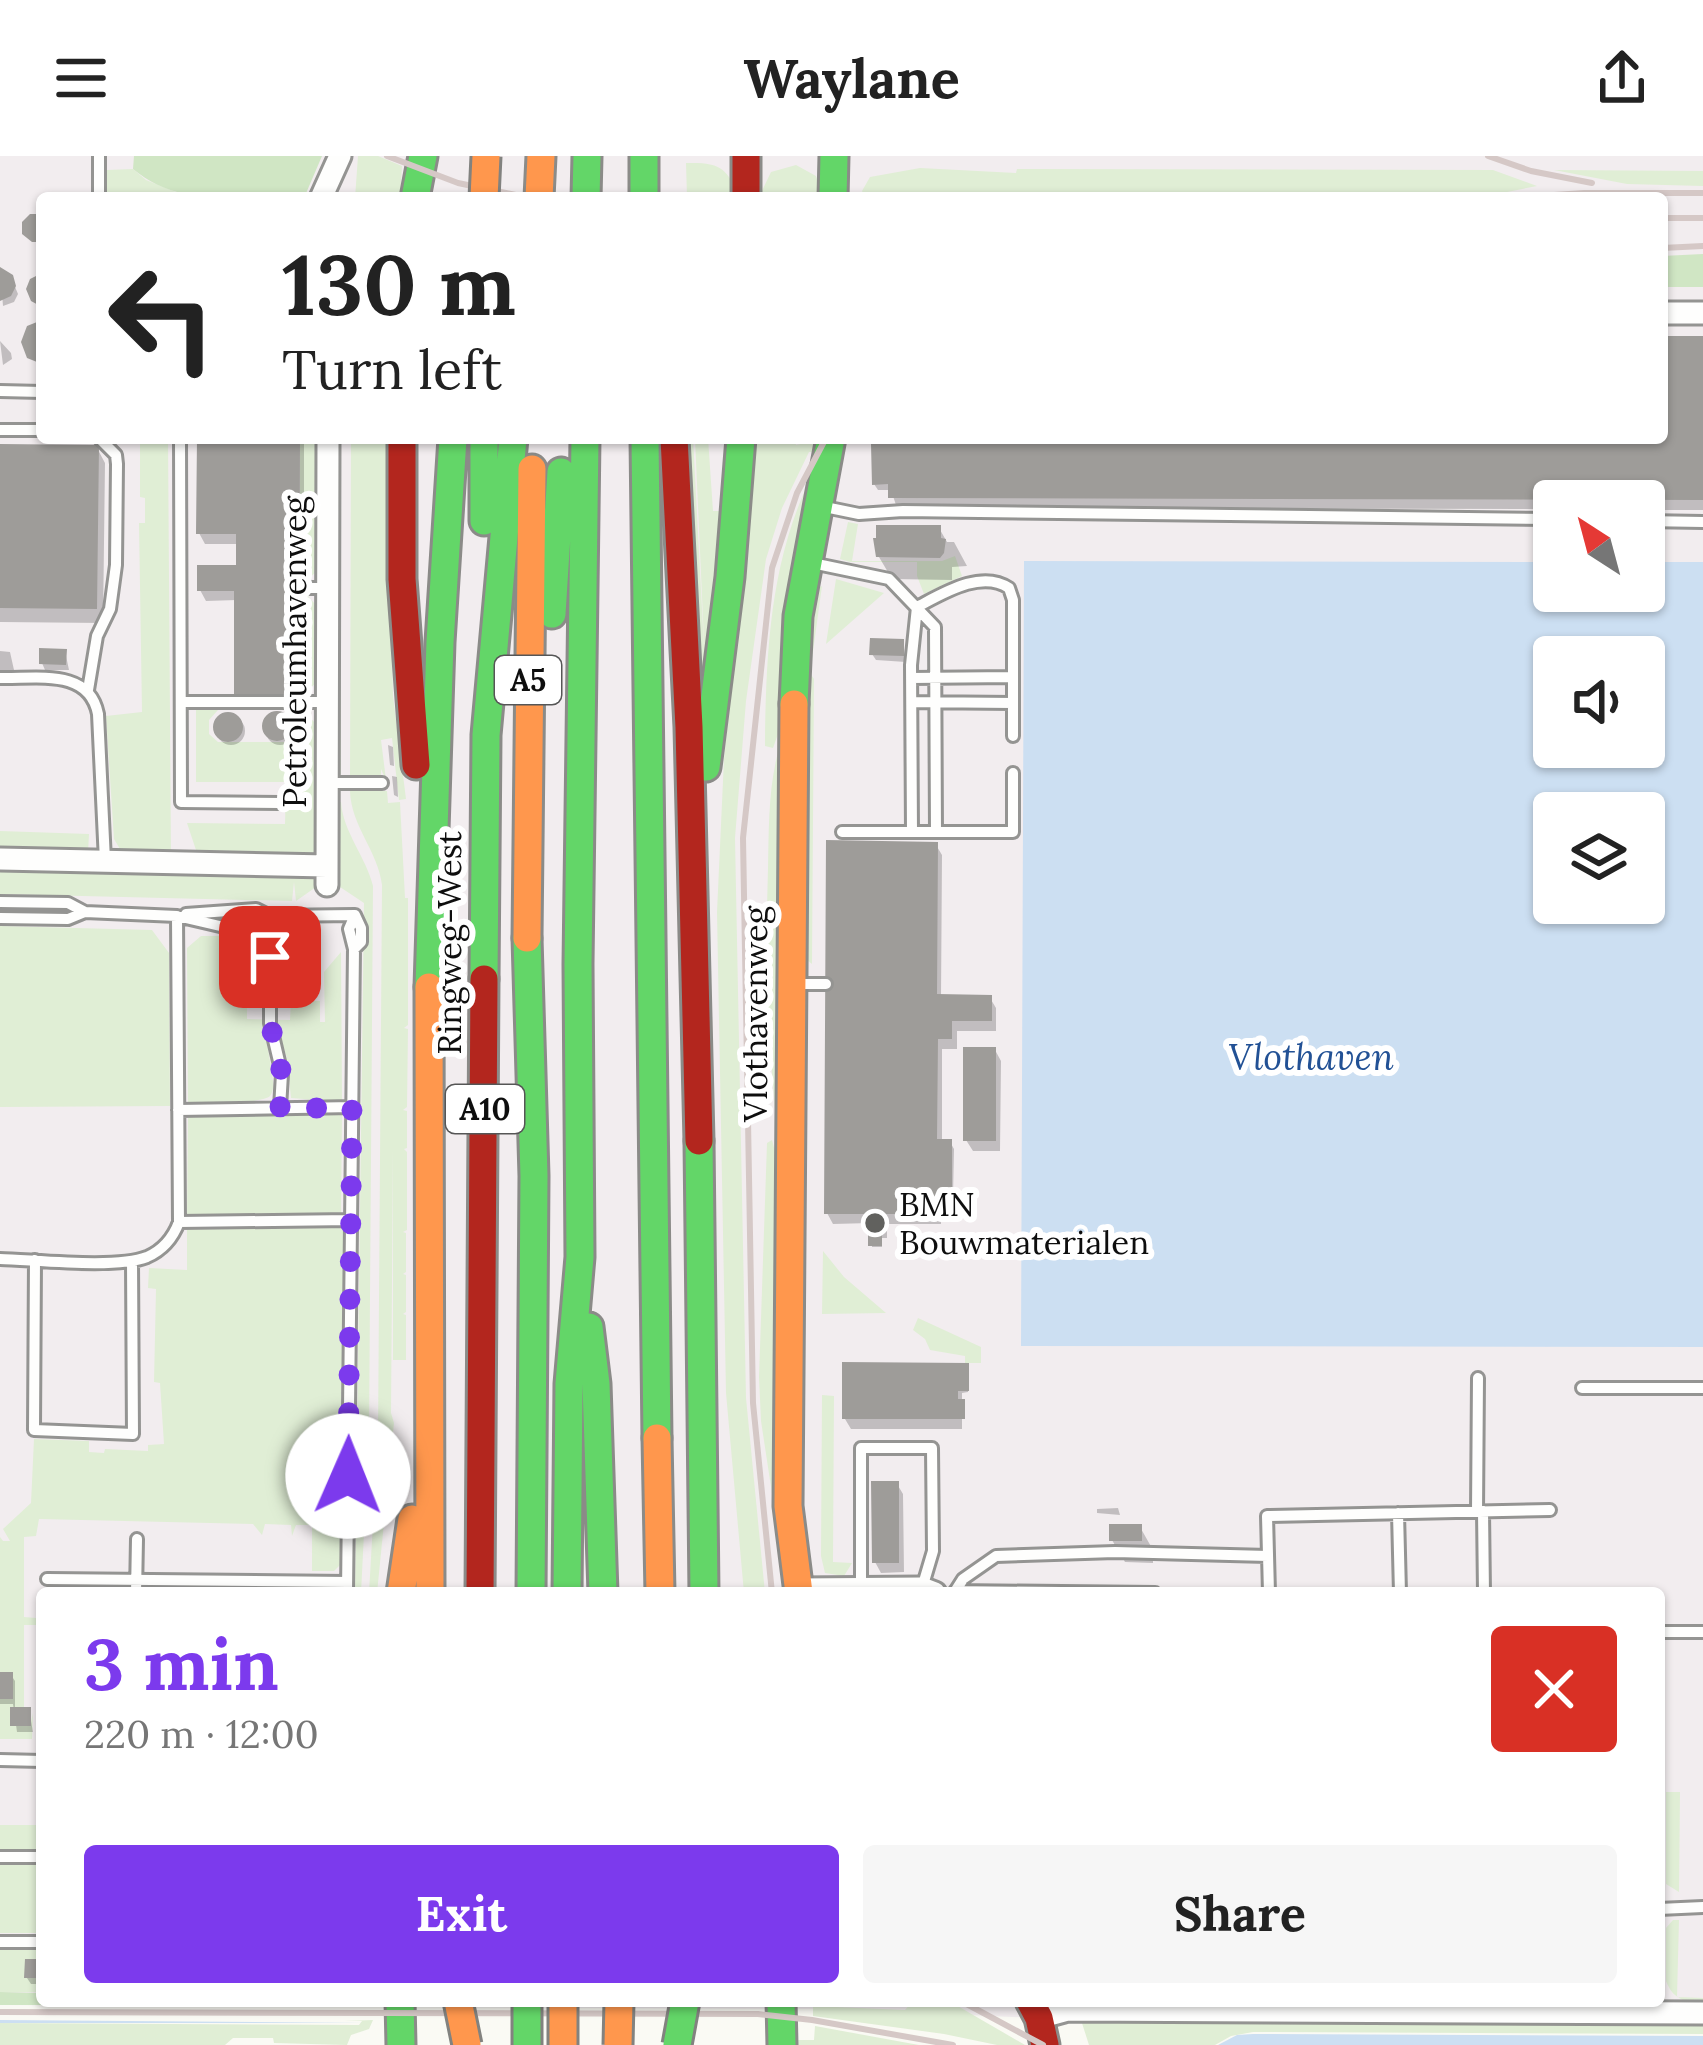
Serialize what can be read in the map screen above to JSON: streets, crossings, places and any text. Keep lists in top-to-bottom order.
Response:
{
  "streets": {
    "main road": [
      "A5",
      "Ringweg-West",
      "Vlothavenweg",
      "A10"
    ],
    "street": ["Petroleumhavenweg"]
  },
  "crossings": [
    ["A5", "A10"],
    ["Ringweg-West", "A10"]
  ],
  "water": ["Vlothaven"],
  "places": ["BMN Bouwmaterialen"],
  "north": "top left",
  "page": {
    "header": "Waylane",
    "turn": ["130 m", "Turn left"],
    "heading": ["3 min", "220 m · 12:00"],
    "buttons": ["Exit", "Share"]
  }
}
